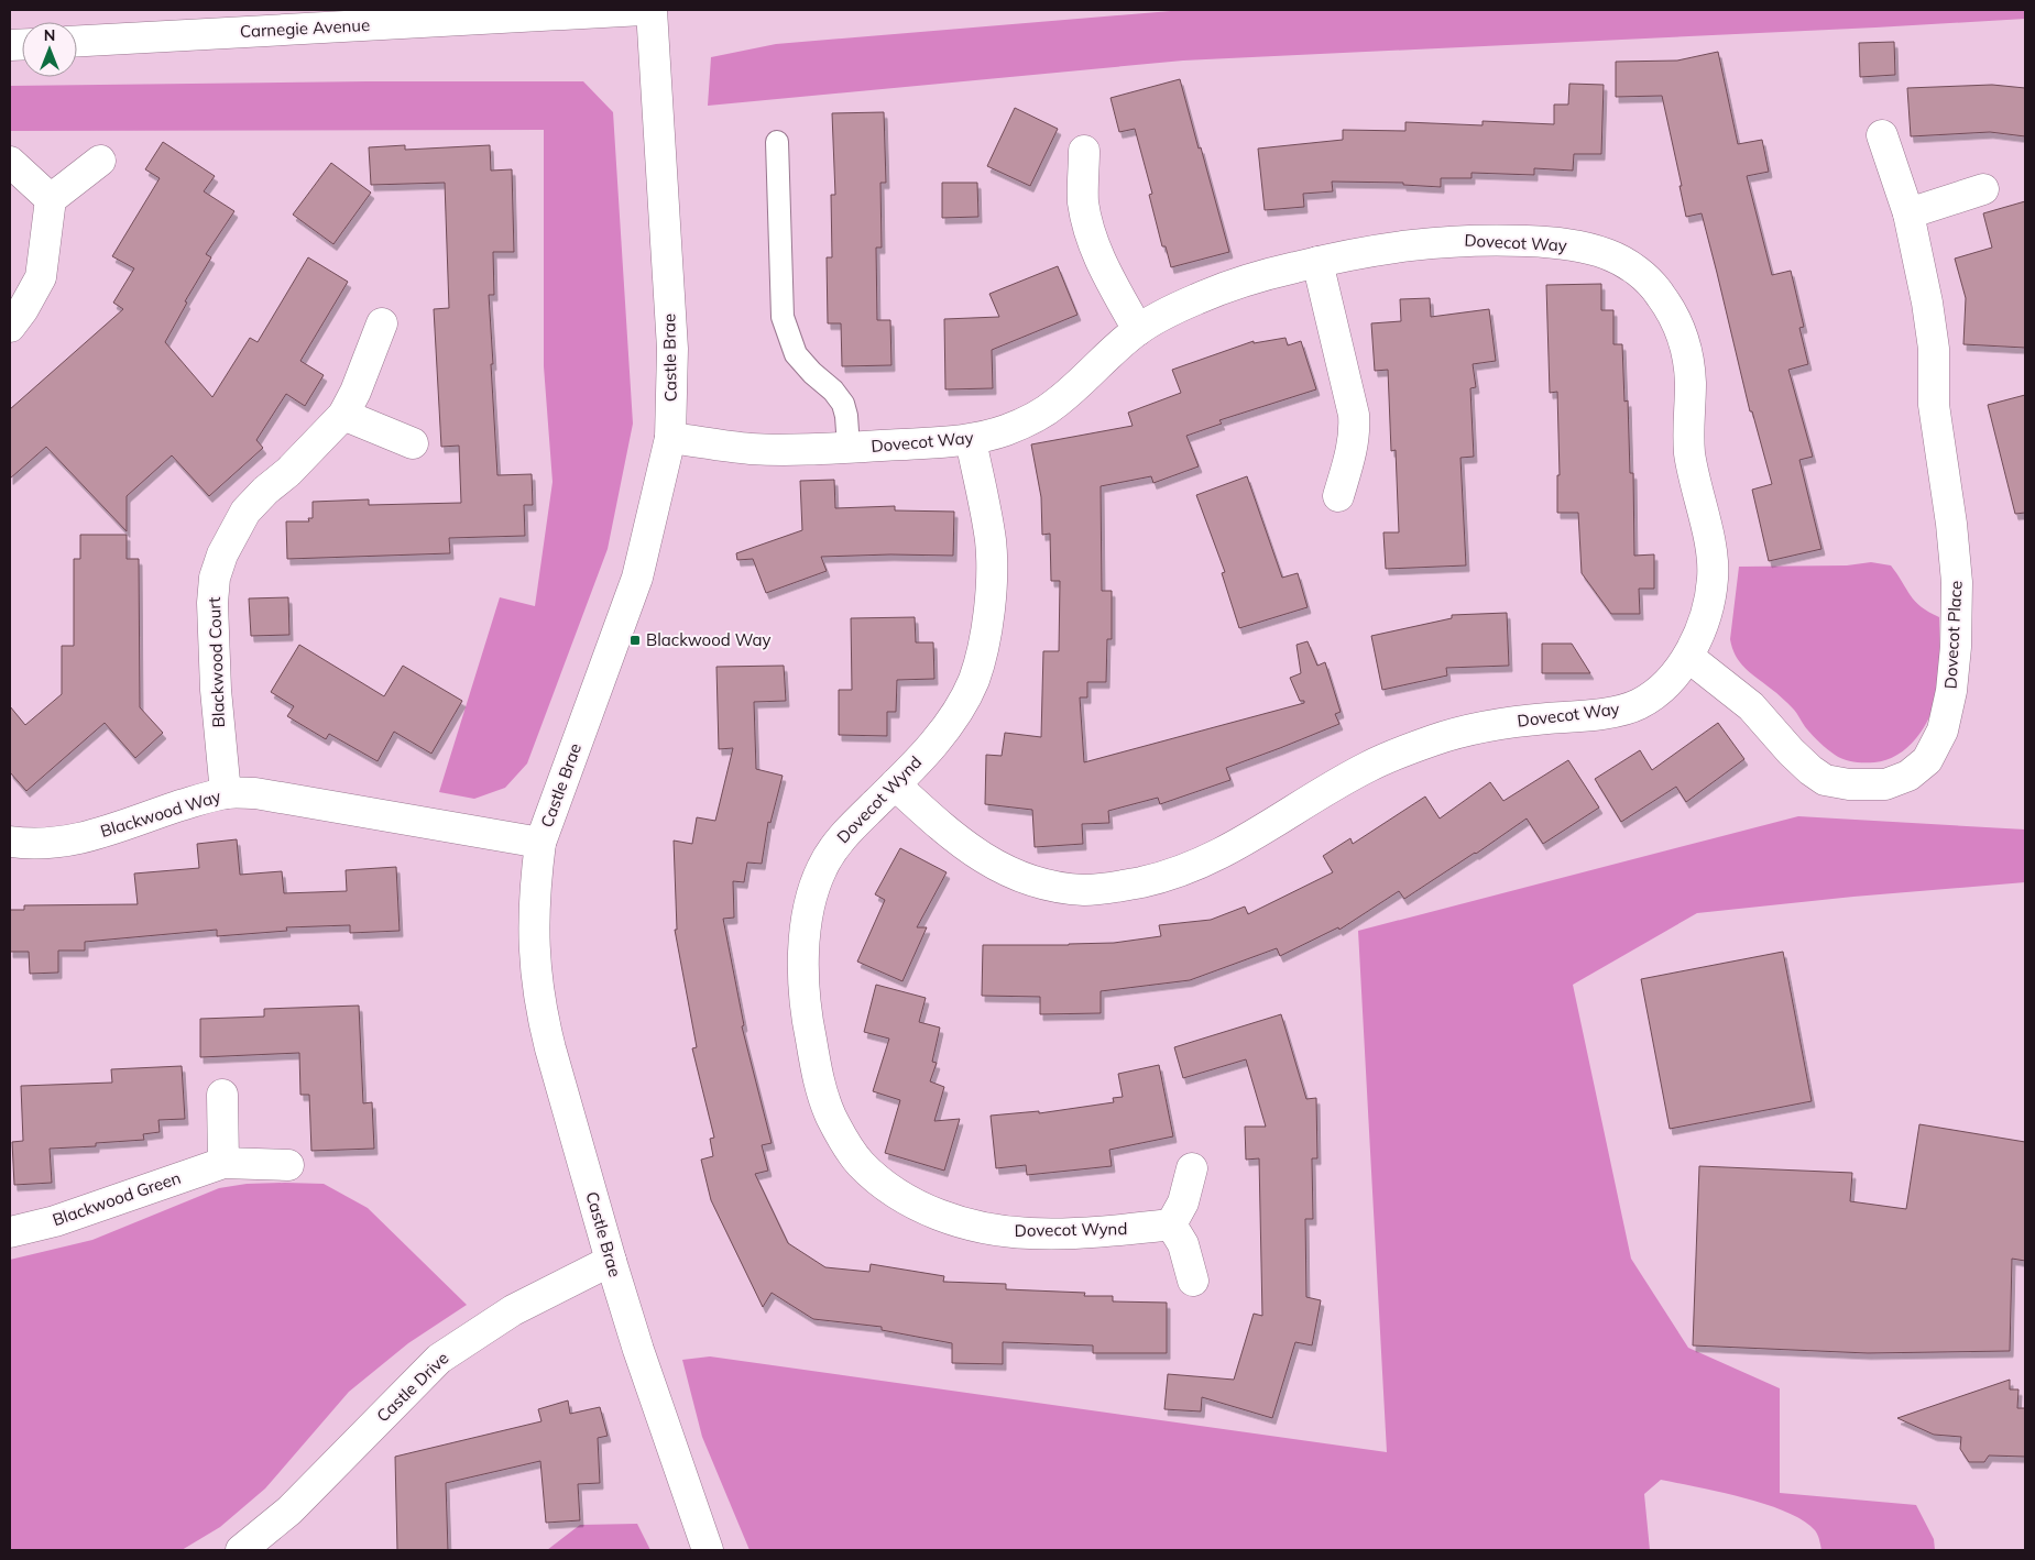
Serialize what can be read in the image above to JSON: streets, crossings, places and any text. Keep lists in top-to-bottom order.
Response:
{
  "streets": {
    "street": [
      "Carnegie Avenue",
      "Dovecot Way",
      "Castle Brae",
      "Dovecot Place",
      "Blackwood Court",
      "Dovecot Wynd",
      "Blackwood Way",
      "Blackwood Green",
      "Castle Drive"
    ]
  },
  "crossings": [
    ["Dovecot Way", "Castle Brae"],
    ["Dovecot Way", "Dovecot Place"],
    ["Dovecot Way", "Dovecot Wynd"],
    ["Castle Brae", "Blackwood Way"],
    ["Castle Brae", "Castle Drive"],
    ["Blackwood Court", "Blackwood Way"]
  ],
  "places": {
    "transit": ["Blackwood Way"]
  },
  "north": "top"
}
